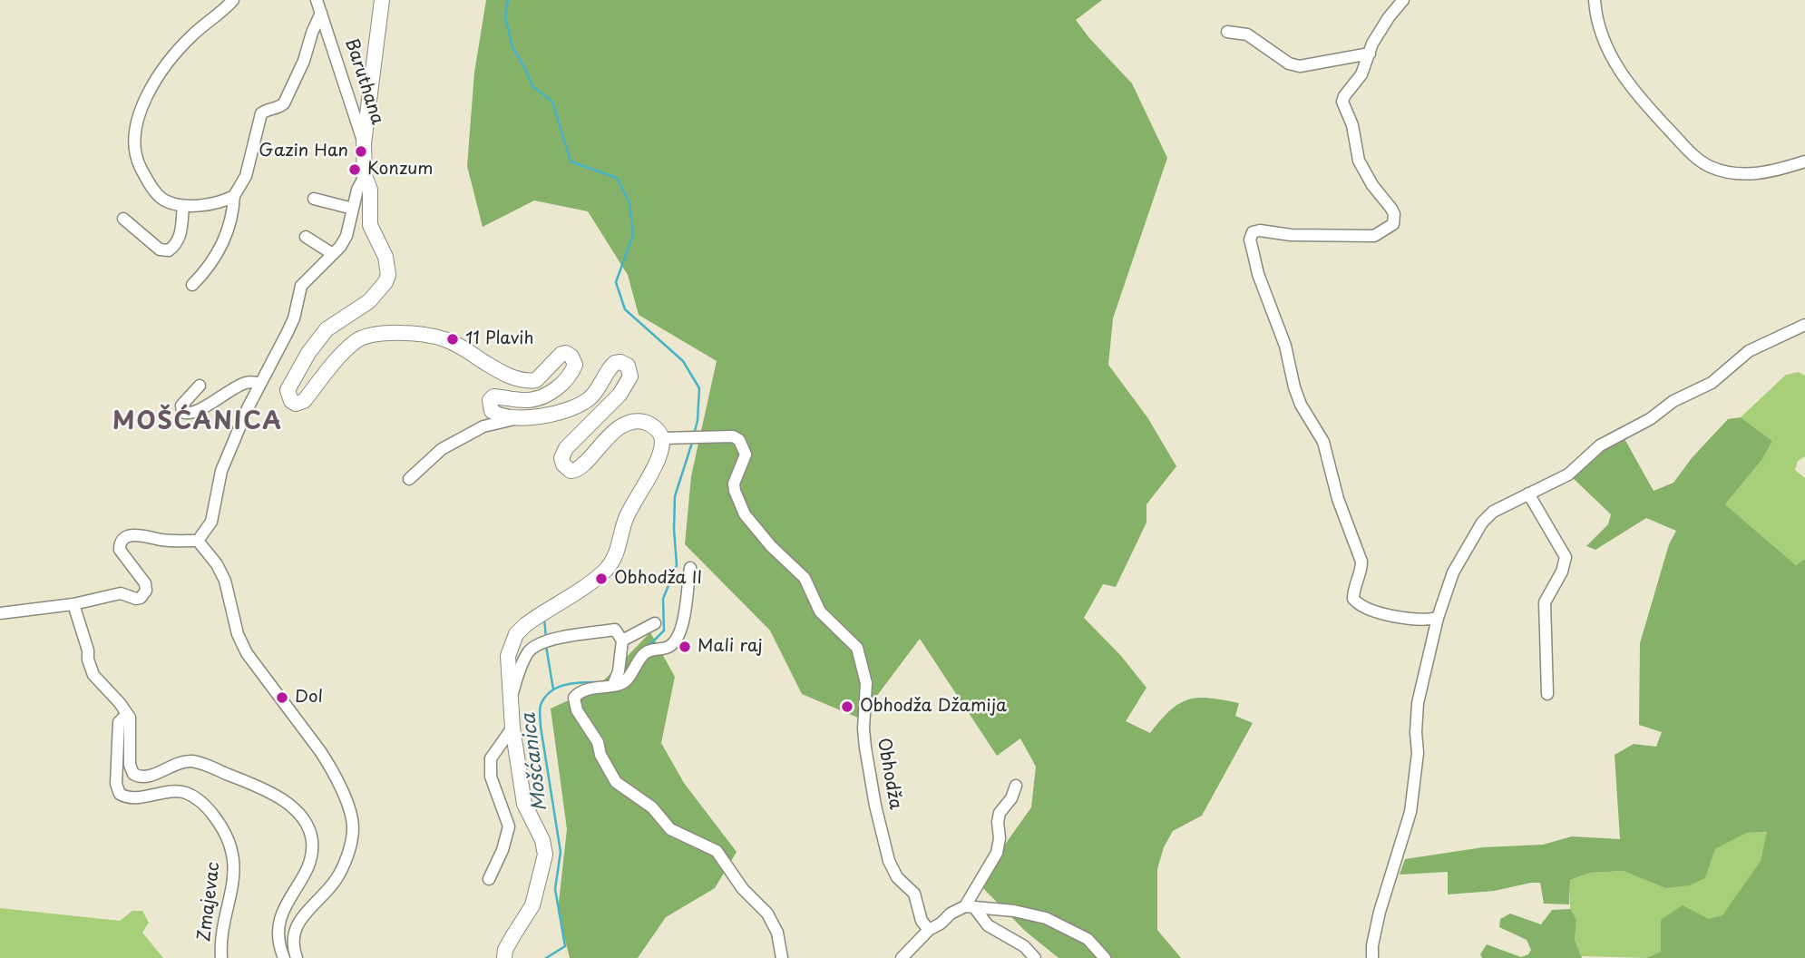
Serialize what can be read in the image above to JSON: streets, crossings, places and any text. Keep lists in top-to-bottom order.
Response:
{
  "streets": {
    "main road": ["Baruthana"],
    "street": ["Obhodža", "Zmajevac"]
  },
  "districts": ["MOŠĆANICA"],
  "water": ["Mošćanica"],
  "places": [
    "Gazin Han",
    "Konzum",
    "11 Plavih",
    "Obhodža II",
    "Mali raj",
    "Dol",
    "Obhodža Džamija"
  ]
}
